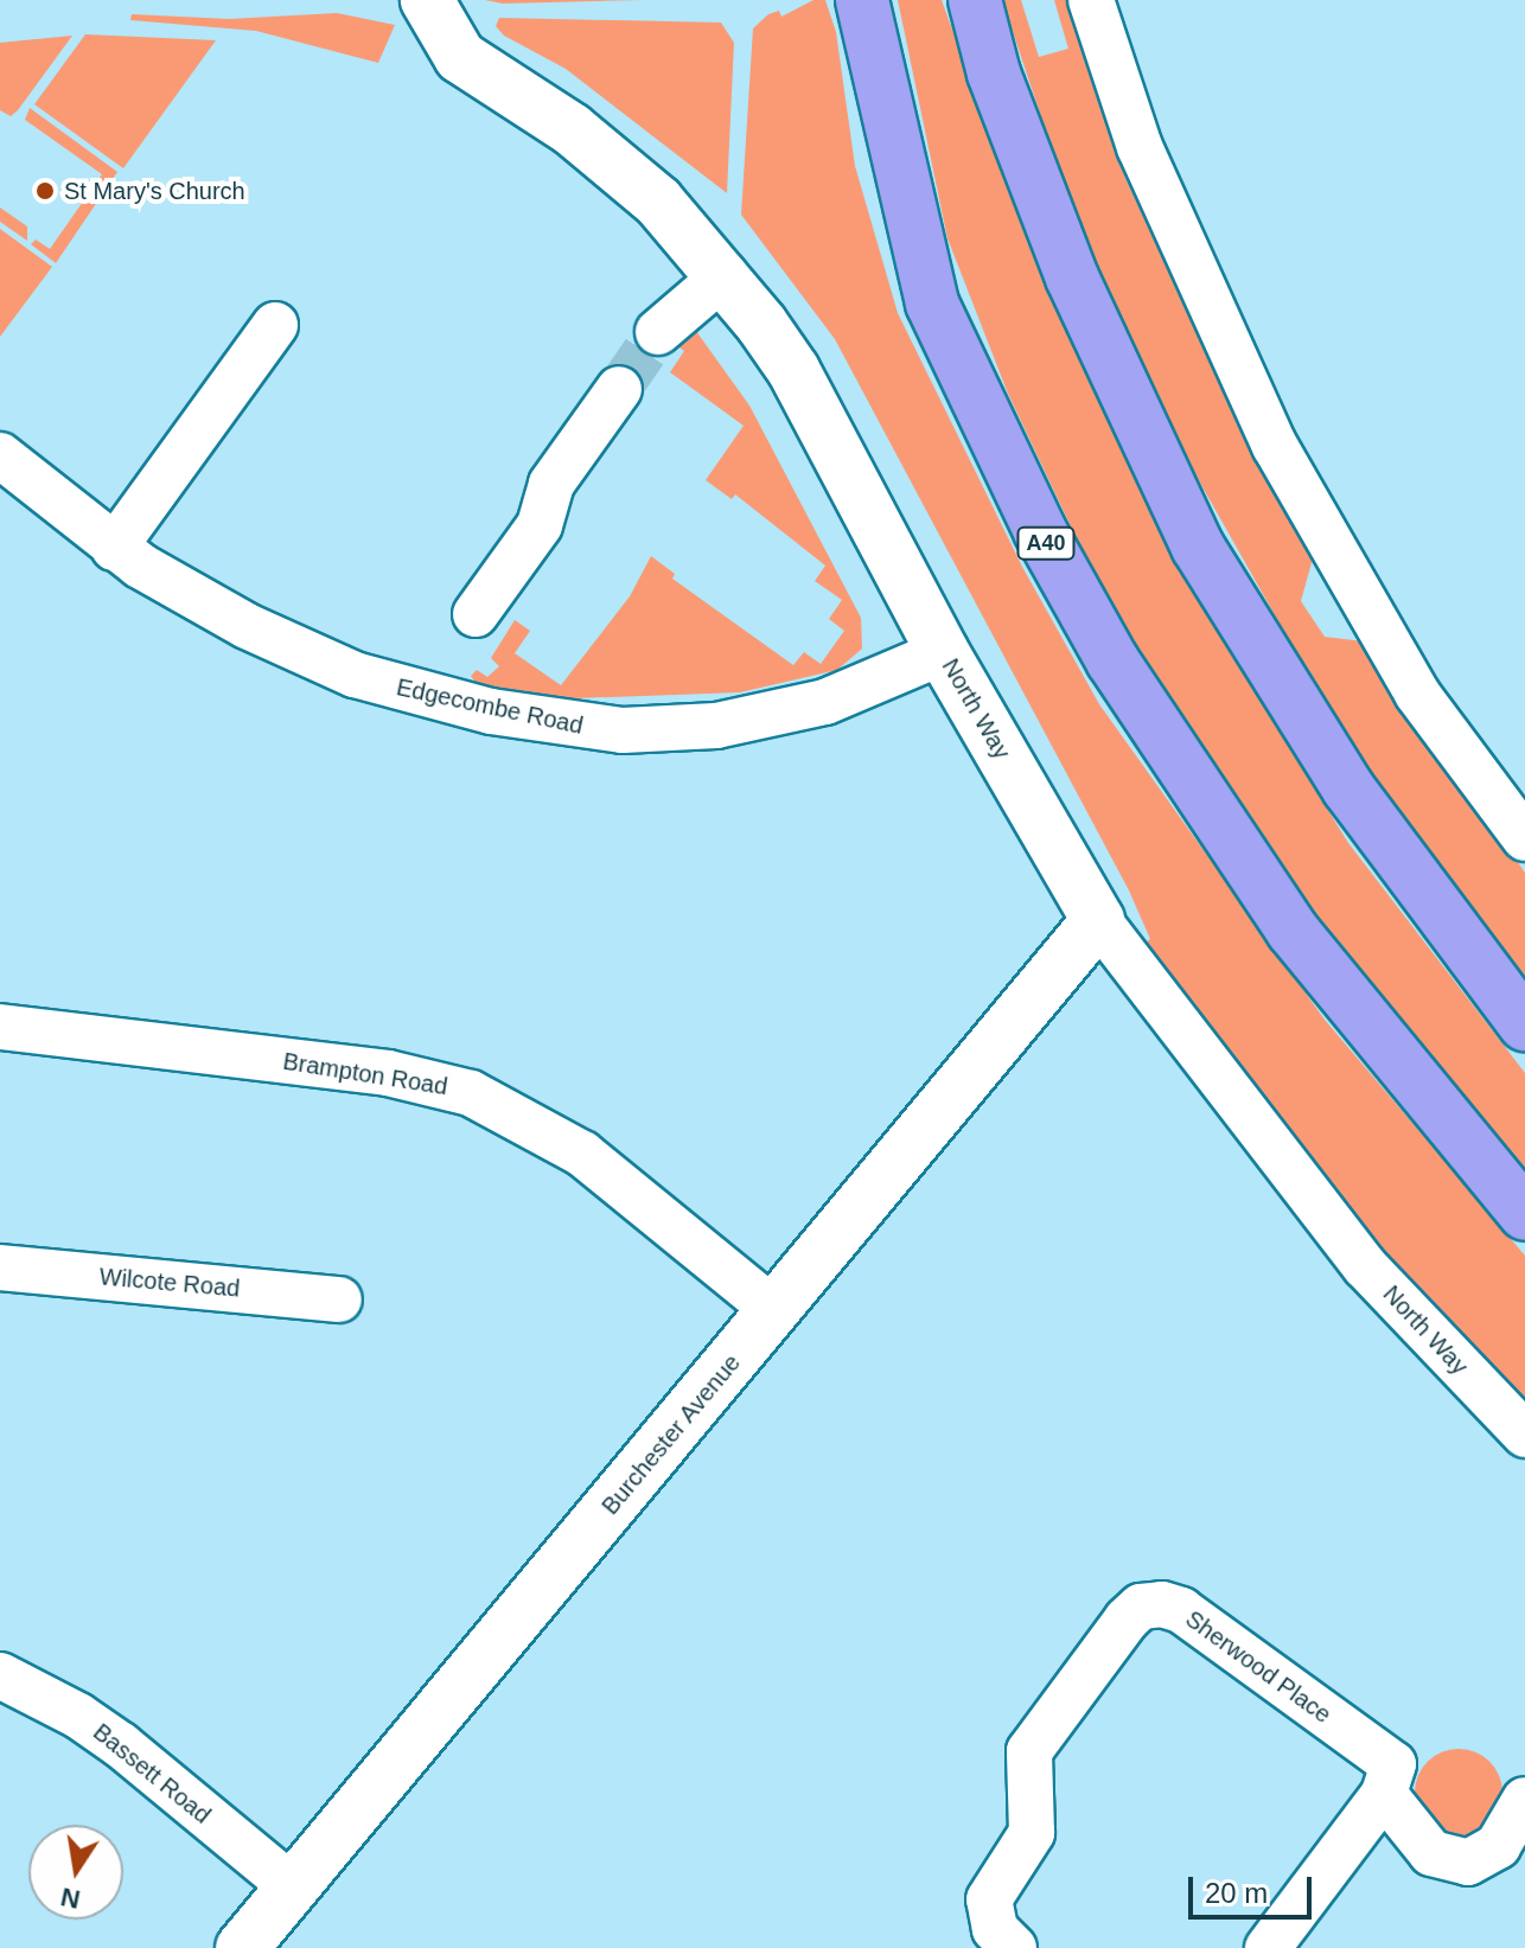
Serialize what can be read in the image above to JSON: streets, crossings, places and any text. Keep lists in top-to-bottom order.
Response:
{
  "streets": {
    "highway": ["A40"],
    "street": [
      "Edgecombe Road",
      "North Way",
      "Brampton Road",
      "Wilcote Road",
      "Burchester Avenue",
      "Sherwood Place",
      "Bassett Road"
    ]
  },
  "crossings": [
    ["Edgecombe Road", "North Way"],
    ["North Way", "Burchester Avenue"],
    ["Brampton Road", "Burchester Avenue"],
    ["Burchester Avenue", "Bassett Road"]
  ],
  "places": ["St Mary's Church"],
  "scale_bar": "20 m",
  "north": "bottom"
}
